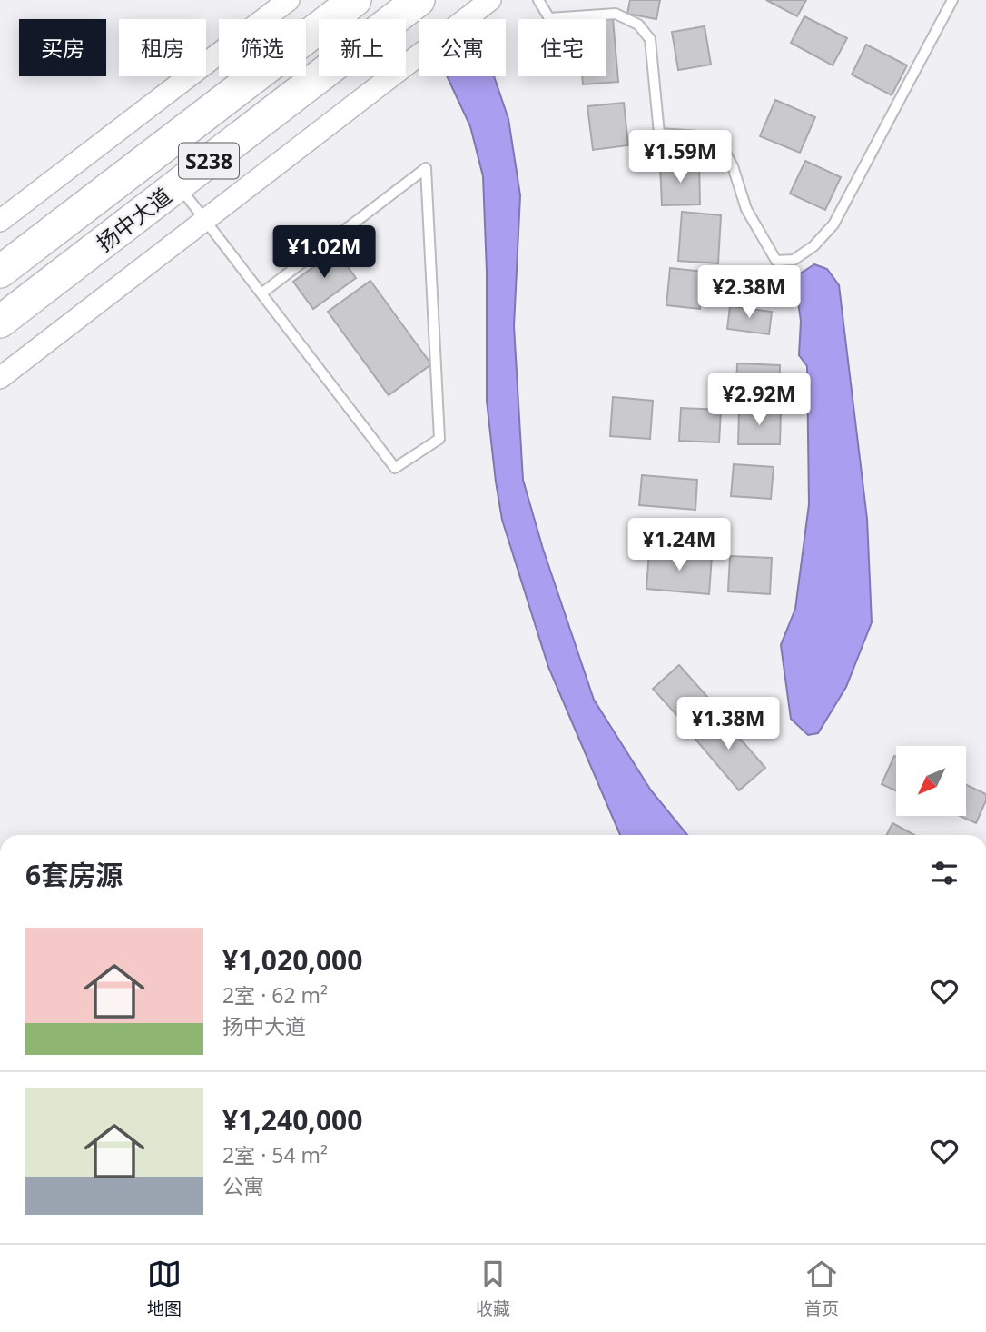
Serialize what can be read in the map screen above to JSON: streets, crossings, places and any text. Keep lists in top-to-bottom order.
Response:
{
  "streets": {
    "main road": ["S238", "扬中大道"]
  },
  "north": "bottom left",
  "page": {
    "chip": [
      "买房",
      "租房",
      "筛选",
      "新上",
      "公寓",
      "住宅"
    ],
    "price": [
      "¥1.59M",
      "¥1.02M",
      "¥2.38M",
      "¥2.92M",
      "¥1.24M",
      "¥1.38M"
    ],
    "heading": "6套房源",
    "list": [
      {
        "name": "¥1,020,000",
        "note": "2室 · 62 m² · 扬中大道"
      },
      {
        "name": "¥1,240,000",
        "note": "2室 · 54 m² · 公寓"
      }
    ],
    "tabs": ["地图", "收藏", "首页"]
  }
}
